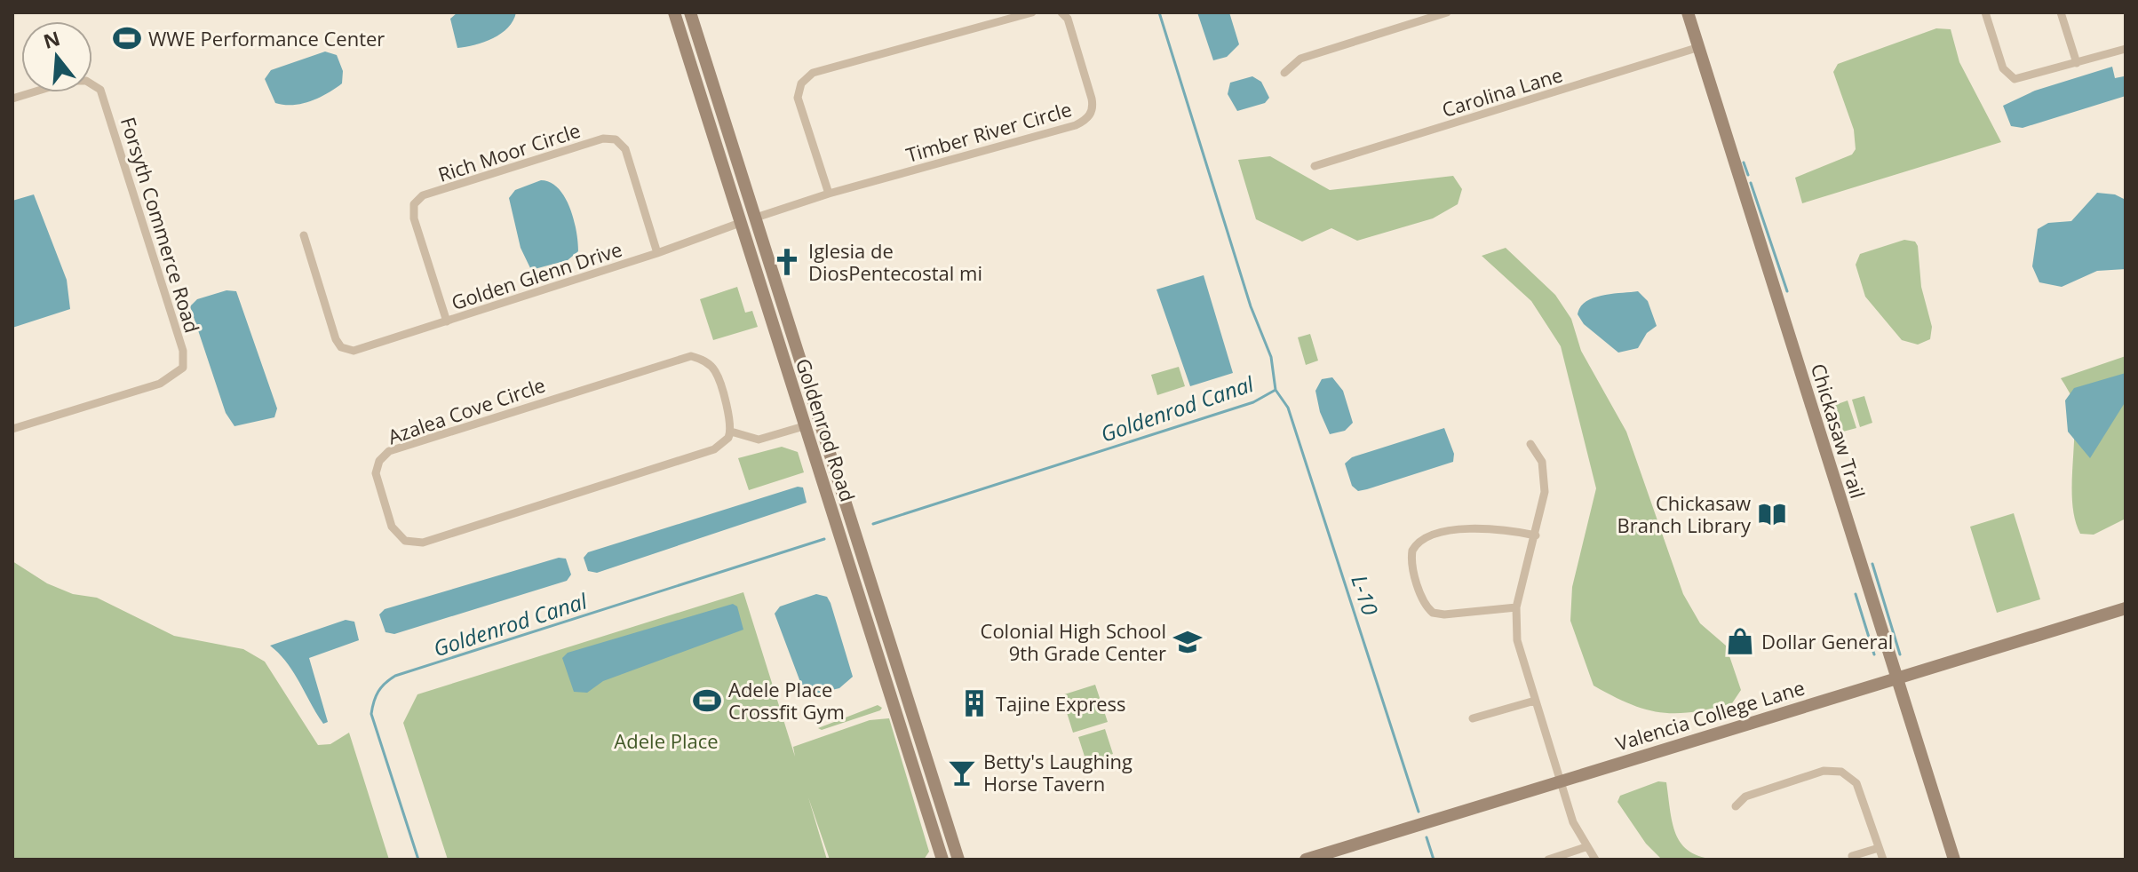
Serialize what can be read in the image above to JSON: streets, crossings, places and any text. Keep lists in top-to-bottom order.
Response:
{
  "streets": {
    "main road": ["Goldenrod Road", "Chickasaw Trail", "Valencia College Lane"],
    "street": [
      "Carolina Lane",
      "Timber River Circle",
      "Rich Moor Circle",
      "Forsyth Commerce Road",
      "Golden Glenn Drive",
      "Azalea Cove Circle"
    ]
  },
  "crossings": [
    ["Carolina Lane", "Chickasaw Trail"],
    ["Timber River Circle", "Goldenrod Road"],
    ["Rich Moor Circle", "Golden Glenn Drive"],
    ["Golden Glenn Drive", "Goldenrod Road"],
    ["Chickasaw Trail", "Valencia College Lane"]
  ],
  "water": ["Goldenrod Canal", "L-10"],
  "parks": ["Adele Place"],
  "places": {
    "sports": ["WWE Performance Center", "Adele Place Crossfit Gym"],
    "church": ["Iglesia de DiosPentecostal mi"],
    "library": ["Chickasaw Branch Library"],
    "shop": ["Dollar General"],
    "school or university": ["Colonial High School 9th Grade Center"],
    "building": ["Tajine Express"],
    "bar": ["Betty's Laughing Horse Tavern"]
  },
  "north": "top"
}
